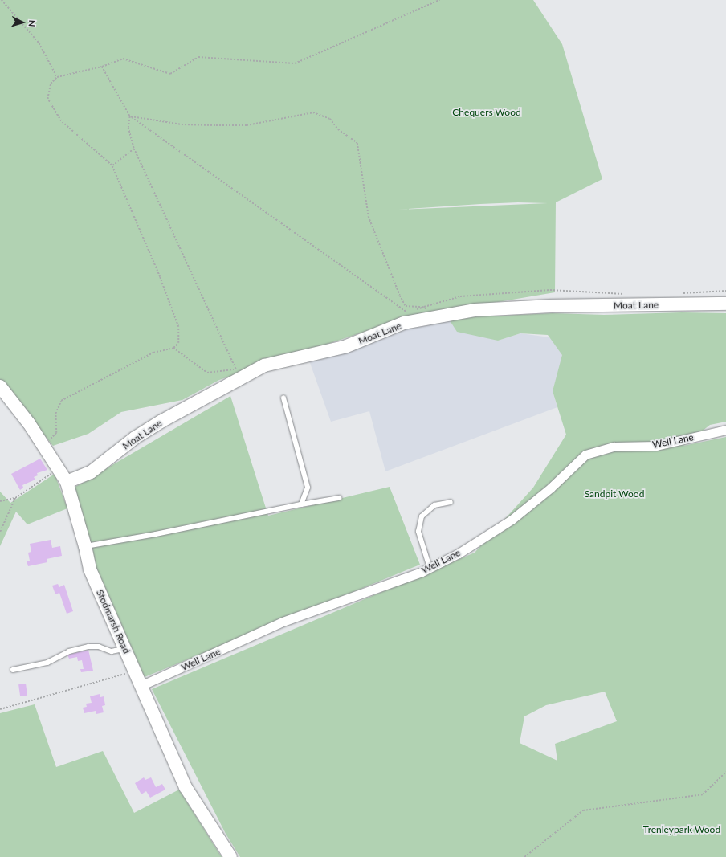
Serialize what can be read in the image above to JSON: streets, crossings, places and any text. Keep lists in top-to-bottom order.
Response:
{
  "streets": {
    "street": ["Moat Lane", "Well Lane", "Stodmarsh Road"]
  },
  "crossings": [
    ["Moat Lane", "Stodmarsh Road"],
    ["Well Lane", "Stodmarsh Road"]
  ],
  "parks": ["Chequers Wood", "Sandpit Wood", "Trenleypark Wood"],
  "north": "right"
}
